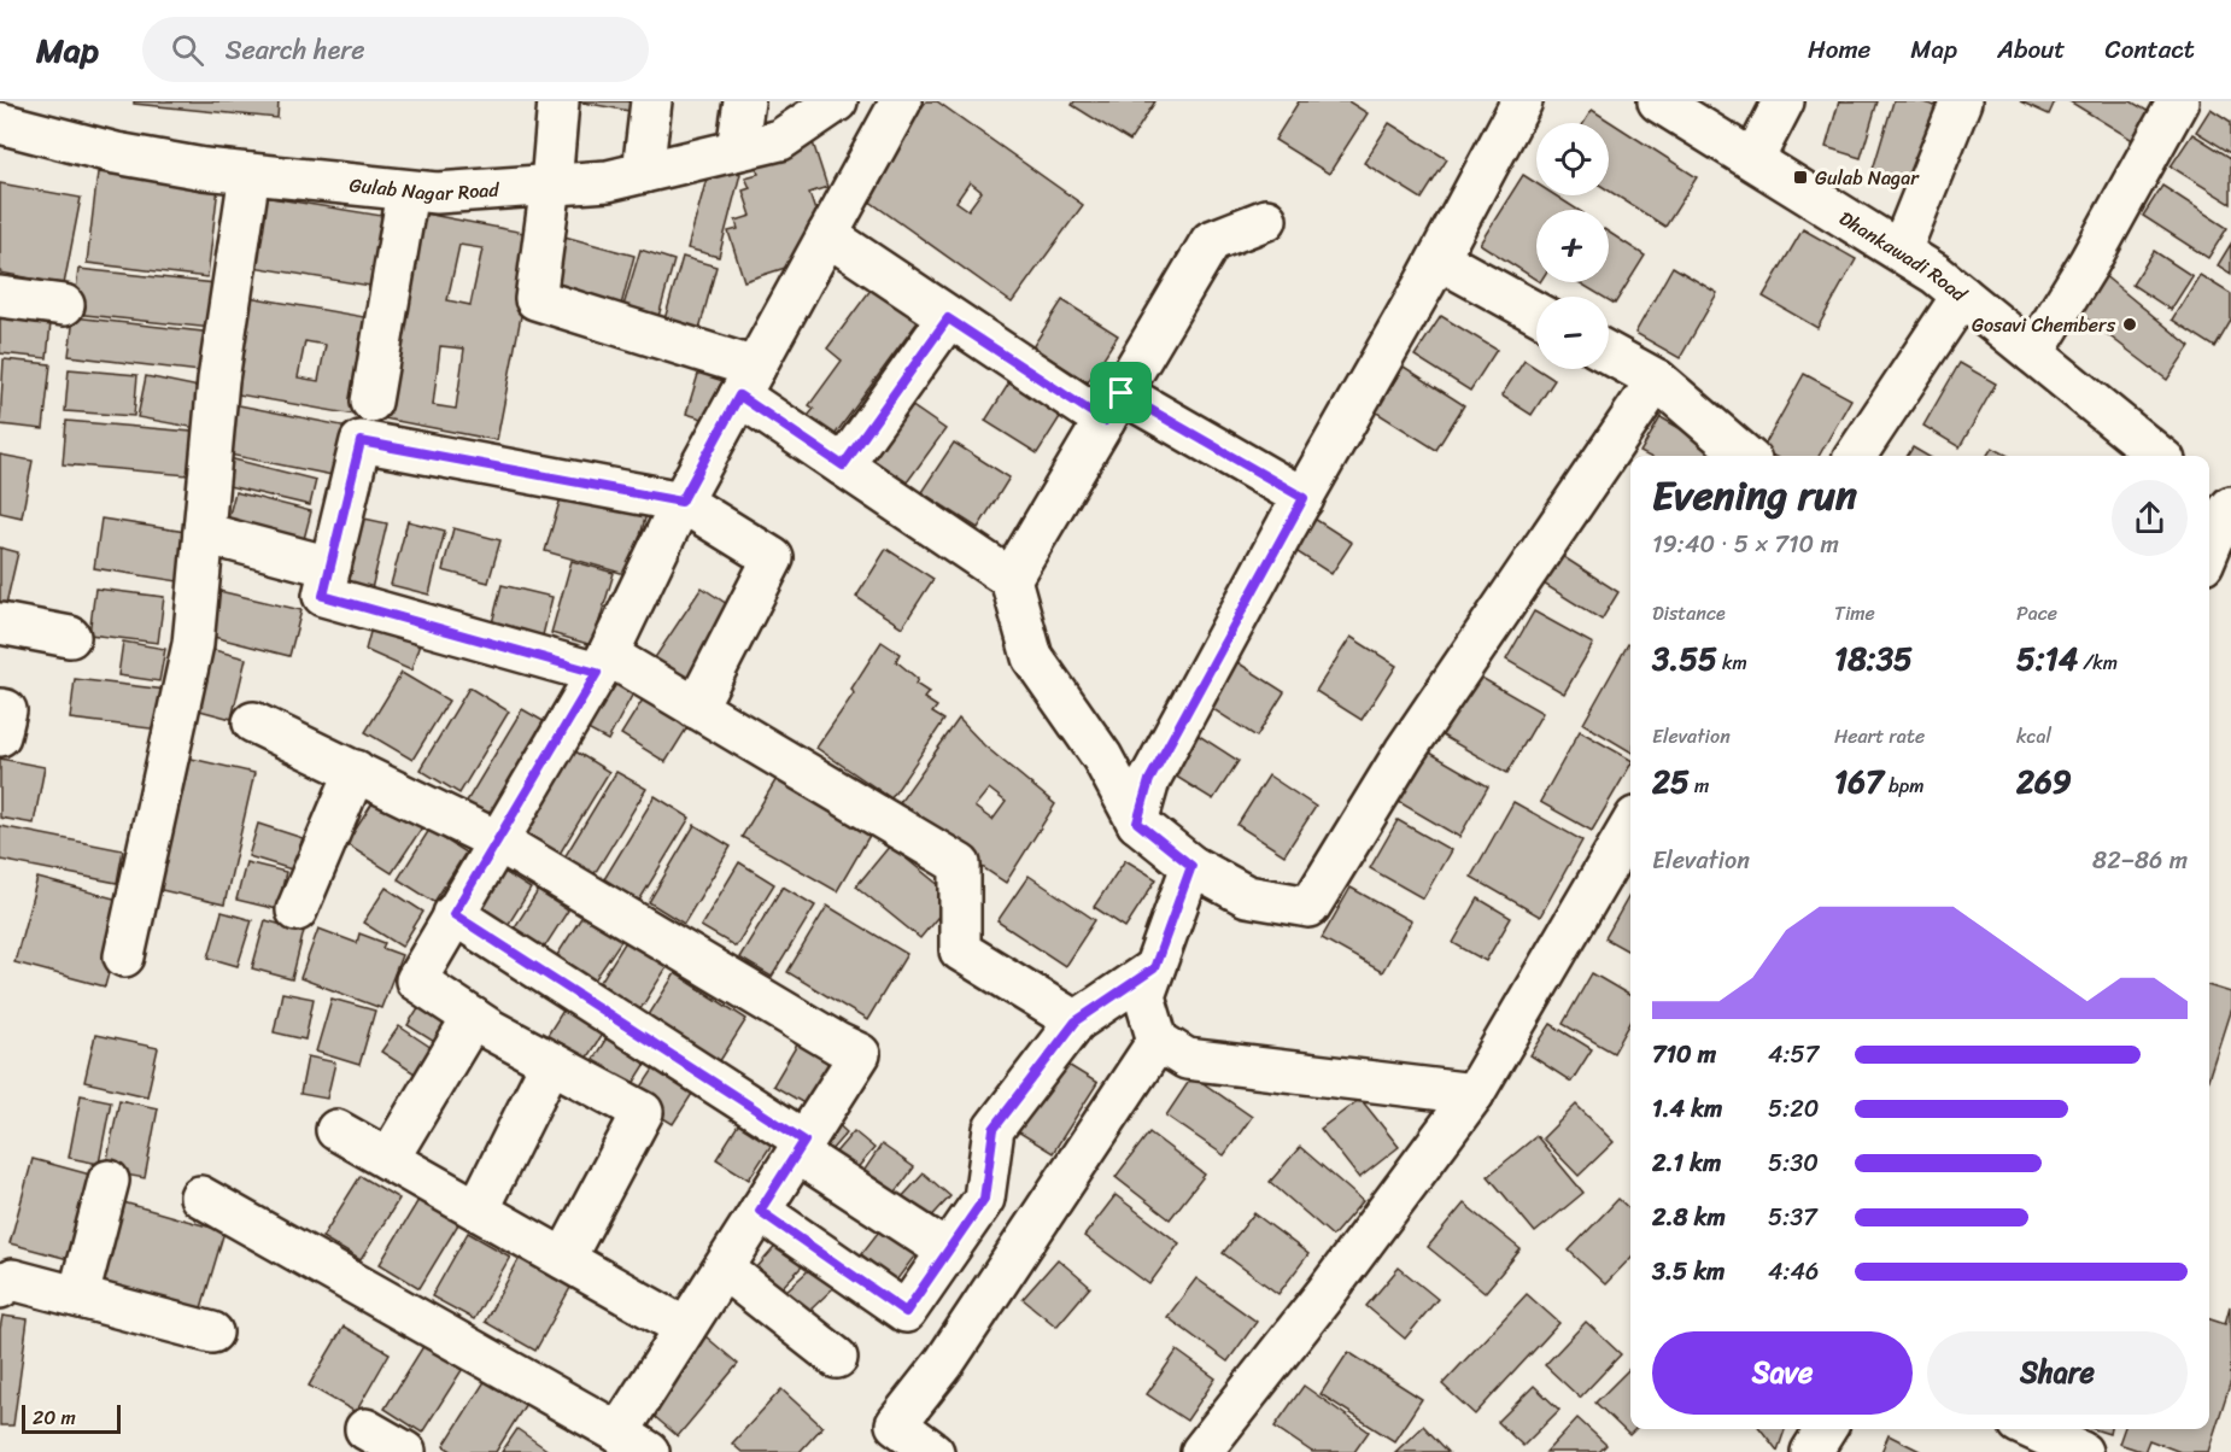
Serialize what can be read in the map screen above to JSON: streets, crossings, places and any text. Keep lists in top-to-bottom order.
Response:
{
  "streets": {
    "street": ["Gulab Nagar Road", "Dhankawadi Road"]
  },
  "places": {
    "transit": ["Gulab Nagar"],
    "other": ["Gosavi Chembers"]
  },
  "scale_bar": "20 m",
  "page": {
    "header": "Map",
    "search": "Search here",
    "nav": [
      "Home",
      "Map",
      "About",
      "Contact"
    ],
    "map_buttons": ["+", "−"],
    "heading": ["Evening run", "19:40 · 5 × 710 m"],
    "stats": [
      ["Distance", "3.55 km"],
      ["Time", "18:35"],
      ["Pace", "5:14 /km"],
      ["Elevation", "25 m"],
      ["Heart rate", "167 bpm"],
      ["kcal", "269"]
    ],
    "chart": ["Elevation", "82–86 m"],
    "list": [
      {
        "name": "710 m",
        "note": "4:57"
      },
      {
        "name": "1.4 km",
        "note": "5:20"
      },
      {
        "name": "2.1 km",
        "note": "5:30"
      },
      {
        "name": "2.8 km",
        "note": "5:37"
      },
      {
        "name": "3.5 km",
        "note": "4:46"
      }
    ],
    "buttons": ["Save", "Share"],
    "scale": "20 m"
  }
}
